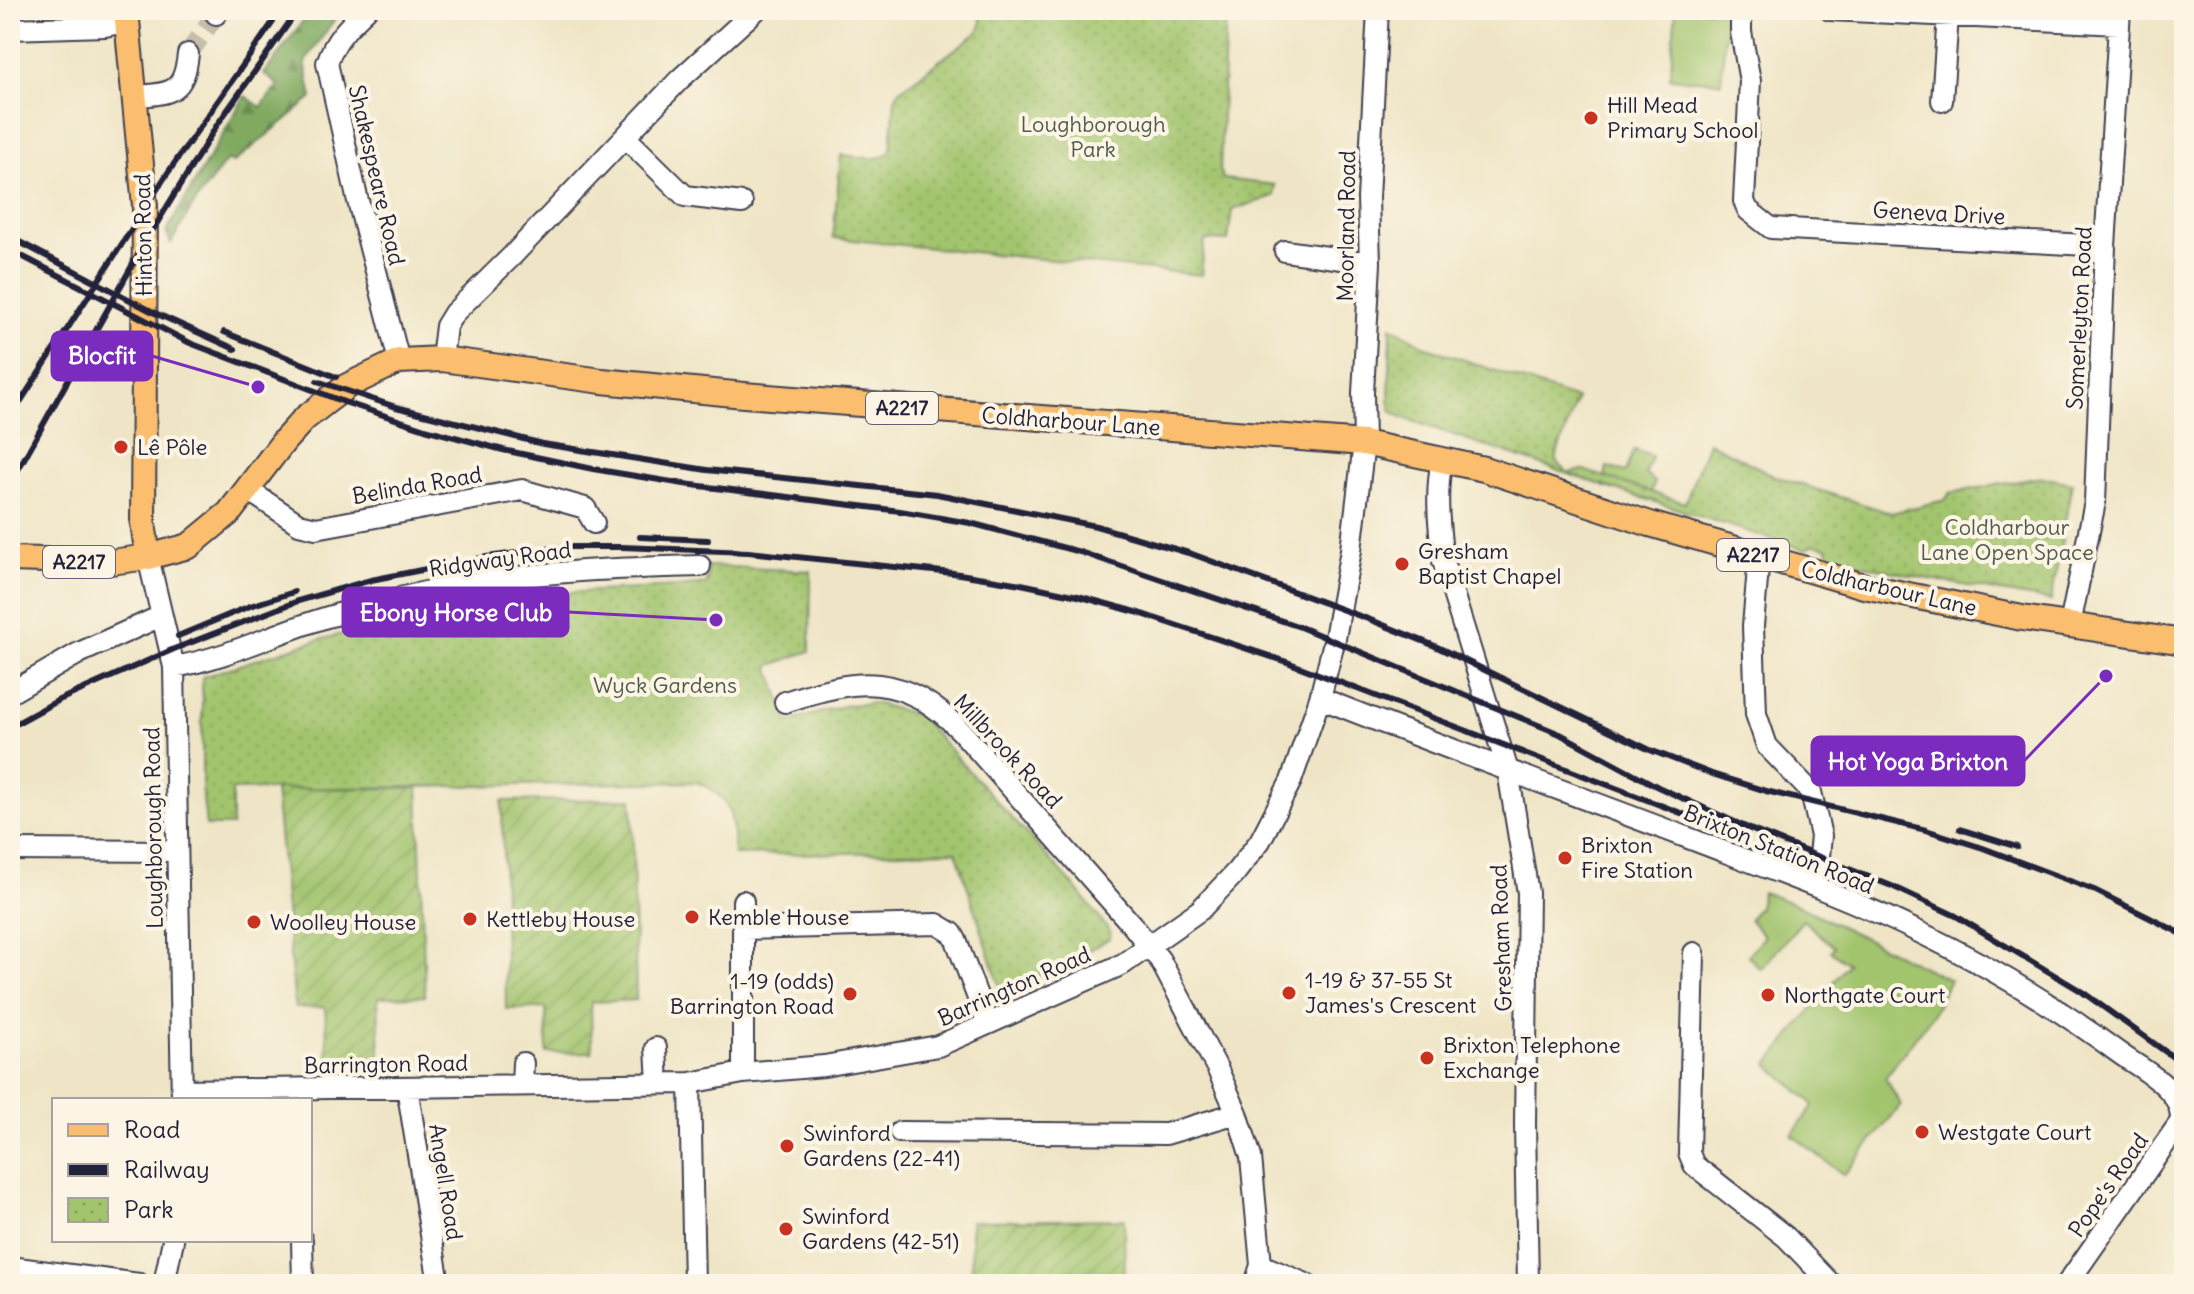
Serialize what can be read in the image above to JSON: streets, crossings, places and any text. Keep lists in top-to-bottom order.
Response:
{
  "streets": {
    "main road": ["Hinton Road", "A2217", "Coldharbour Lane"],
    "street": [
      "Shakespeare Road",
      "Geneva Drive",
      "Moorland Road",
      "Somerleyton Road",
      "Belinda Road",
      "Ridgway Road",
      "Millbrook Road",
      "Loughborough Road",
      "Brixton Station Road",
      "Gresham Road",
      "Barrington Road",
      "Angell Road",
      "Pope's Road"
    ]
  },
  "crossings": [
    ["Shakespeare Road", "Coldharbour Lane"],
    ["Geneva Drive", "Somerleyton Road"],
    ["Moorland Road", "Coldharbour Lane"],
    ["Moorland Road", "Barrington Road"],
    ["Hinton Road", "Coldharbour Lane"],
    ["Hinton Road", "Loughborough Road"],
    ["Somerleyton Road", "Coldharbour Lane"],
    ["Coldharbour Lane", "Belinda Road"],
    ["Coldharbour Lane", "Loughborough Road"],
    ["Coldharbour Lane", "Gresham Road"],
    ["Coldharbour Lane", "Barrington Road"],
    ["Ridgway Road", "Loughborough Road"],
    ["Millbrook Road", "Barrington Road"],
    ["Loughborough Road", "Barrington Road"],
    ["Brixton Station Road", "Gresham Road"],
    ["Brixton Station Road", "Barrington Road"],
    ["Brixton Station Road", "Pope's Road"],
    ["Barrington Road", "Angell Road"]
  ],
  "parks": ["Loughborough Park", "Coldharbour Lane Open Space", "Wyck Gardens"],
  "places": [
    "Hill Mead Primary School",
    "Blocfit",
    "Lê Pôle",
    "Gresham Baptist Chapel",
    "Ebony Horse Club",
    "Hot Yoga Brixton",
    "Brixton Fire Station",
    "Kemble House",
    "Kettleby House",
    "Woolley House",
    "1-19 & 37-55 St James's Crescent",
    "1-19 (odds) Barrington Road",
    "Northgate Court",
    "Brixton Telephone Exchange",
    "Westgate Court",
    "Swinford Gardens (22-41)",
    "Swinford Gardens (42-51)"
  ],
  "legend": ["Road", "Railway", "Park"]
}
